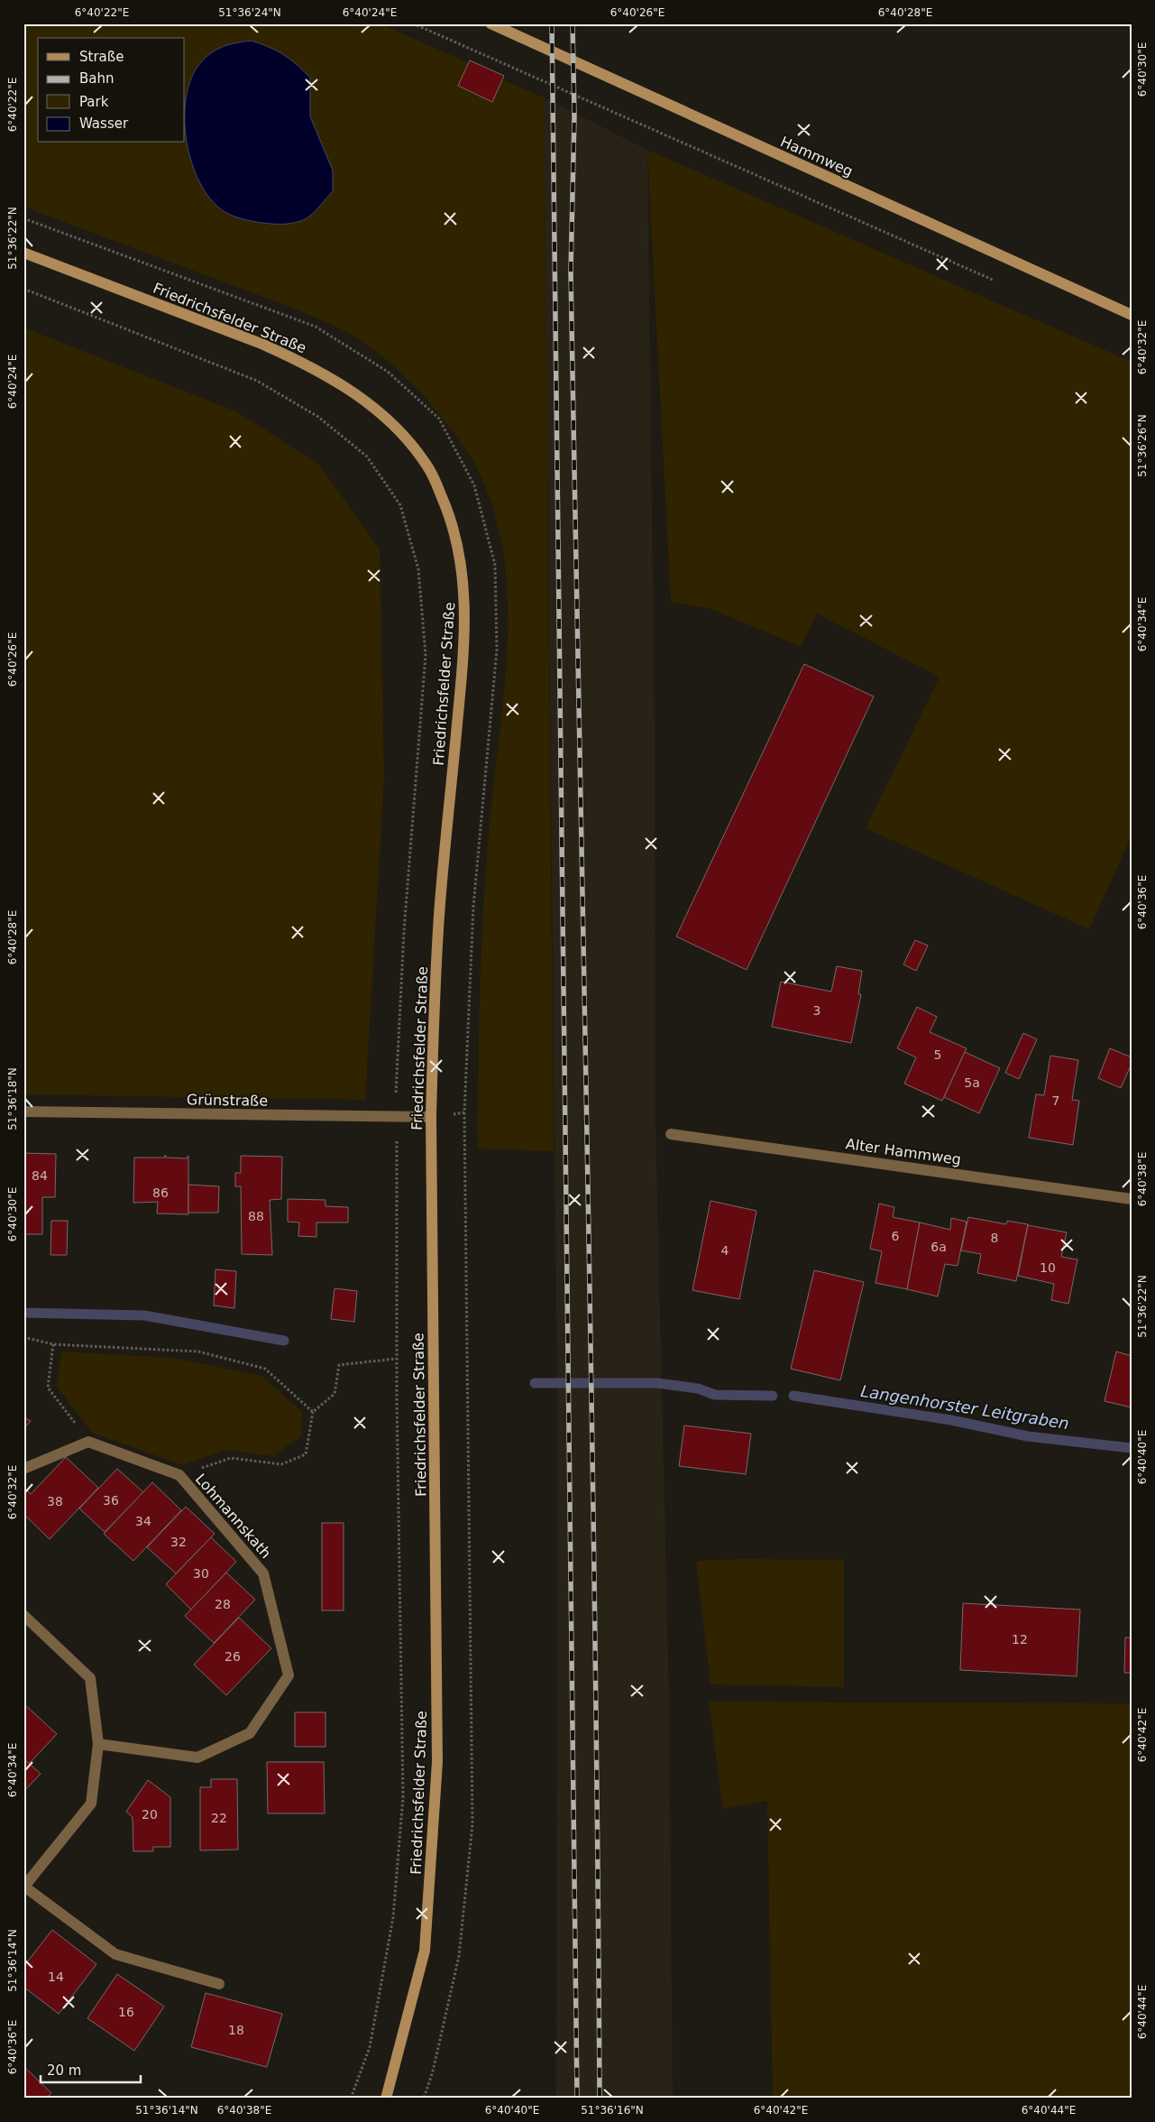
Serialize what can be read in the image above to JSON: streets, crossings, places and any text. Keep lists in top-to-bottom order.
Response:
{
  "streets": {
    "main road": ["Hammweg", "Friedrichsfelder Straße"],
    "street": ["Grünstraße", "Alter Hammweg", "Lohmannskath"]
  },
  "crossings": [
    ["Friedrichsfelder Straße", "Grünstraße"]
  ],
  "water": ["Langenhorster Leitgraben"],
  "house_numbers": [
    "3",
    "5",
    "5a",
    "7",
    "84",
    "86",
    "88",
    "6",
    "8",
    "6a",
    "4",
    "10",
    "36",
    "38",
    "34",
    "32",
    "30",
    "28",
    "12",
    "26",
    "20",
    "22",
    "14",
    "16",
    "18"
  ],
  "legend": [
    "Straße",
    "Bahn",
    "Park",
    "Wasser"
  ],
  "scale_bar": "20 m",
  "coordinates": [
    "6°40'22\"E",
    "51°36'24\"N",
    "6°40'24\"E",
    "6°40'26\"E",
    "6°40'28\"E",
    "6°40'30\"E",
    "51°36'22\"N",
    "6°40'32\"E",
    "51°36'26\"N",
    "6°40'34\"E",
    "6°40'36\"E",
    "51°36'18\"N",
    "6°40'38\"E",
    "6°40'40\"E",
    "6°40'42\"E",
    "51°36'14\"N",
    "6°40'44\"E",
    "51°36'16\"N"
  ]
}
